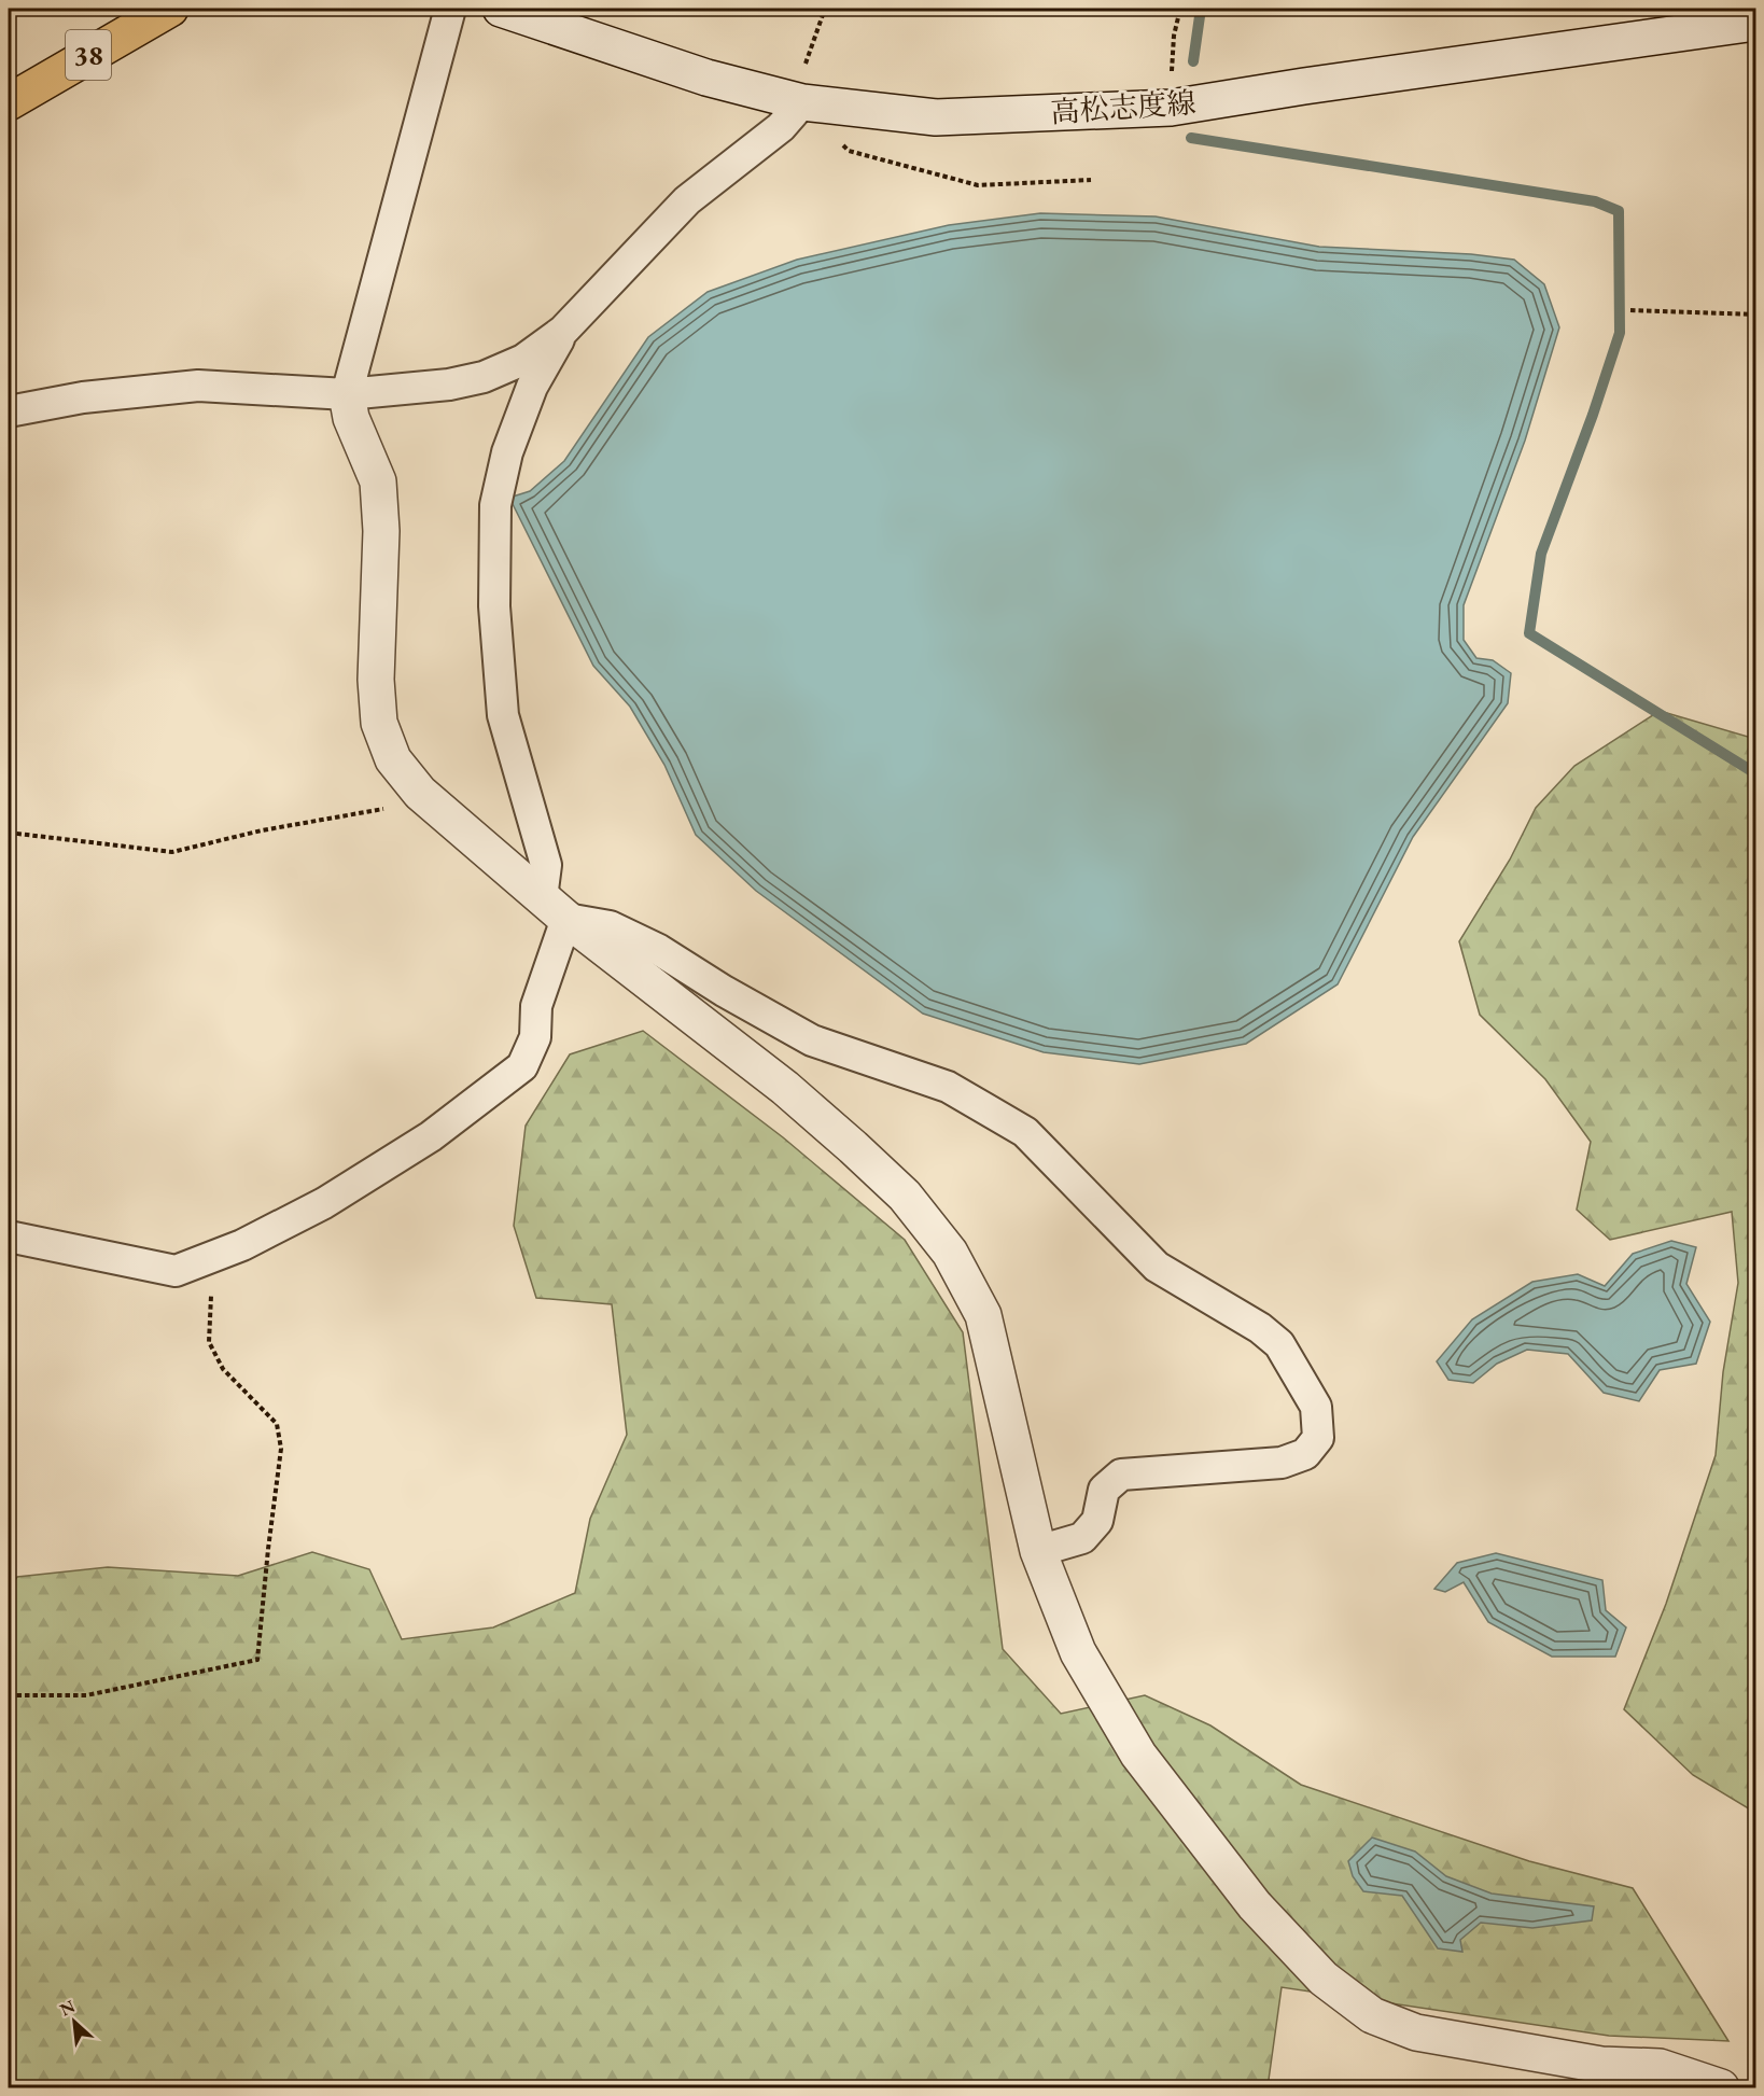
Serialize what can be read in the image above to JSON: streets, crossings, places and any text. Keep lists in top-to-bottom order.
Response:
{
  "streets": {
    "main road": ["38"],
    "street": ["高松志度線"]
  },
  "north": "top left"
}
